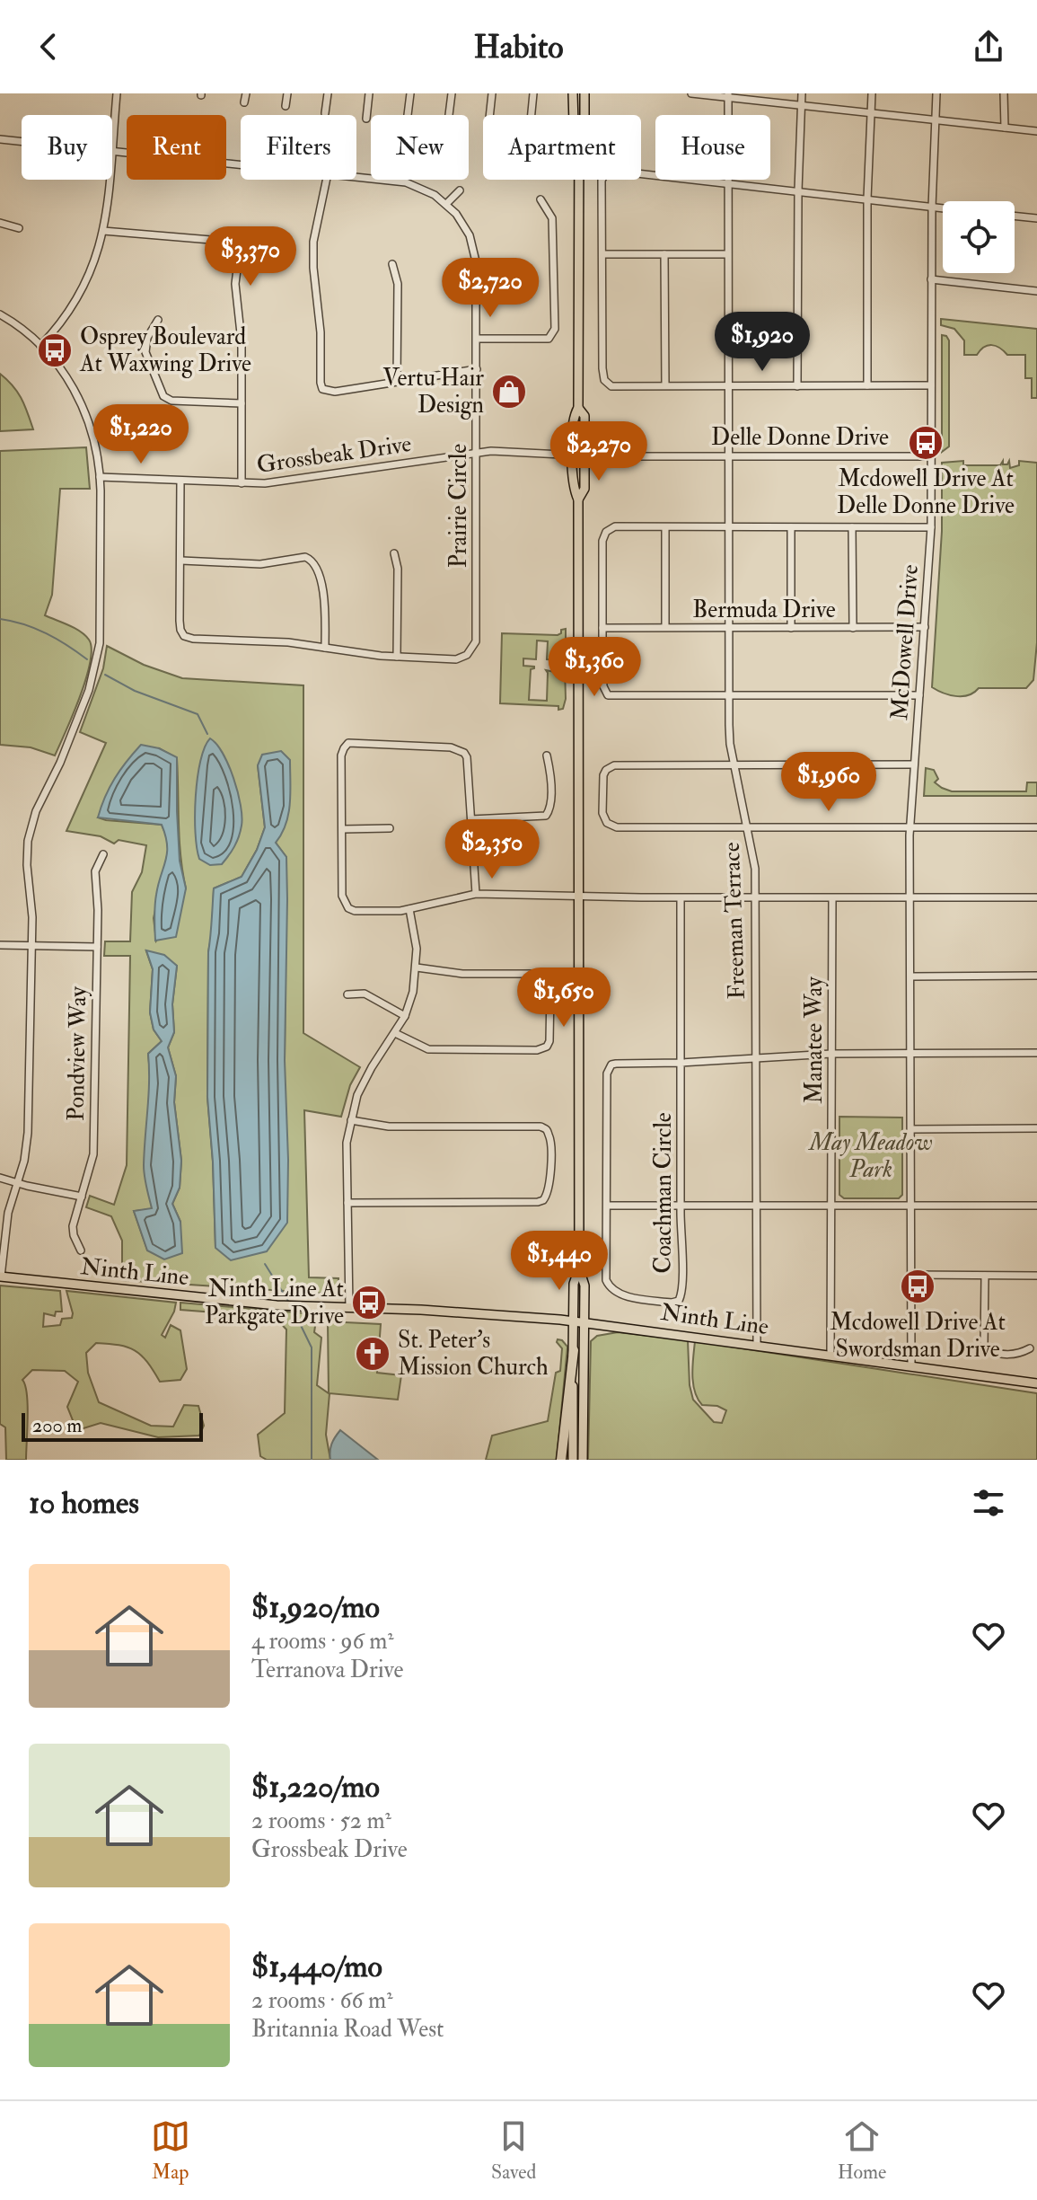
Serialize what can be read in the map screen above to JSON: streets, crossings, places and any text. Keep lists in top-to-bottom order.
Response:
{
  "streets": {
    "main road": ["Ninth Line"],
    "street": [
      "Delle Donne Drive",
      "Grossbeak Drive",
      "Prairie Circle",
      "Bermuda Drive",
      "McDowell Drive",
      "Freeman Terrace",
      "Manatee Way",
      "Pondview Way",
      "Coachman Circle"
    ]
  },
  "crossings": [
    ["Delle Donne Drive", "Grossbeak Drive"],
    ["Delle Donne Drive", "McDowell Drive"],
    ["Delle Donne Drive", "Freeman Terrace"],
    ["Grossbeak Drive", "Prairie Circle"],
    ["Bermuda Drive", "McDowell Drive"],
    ["Bermuda Drive", "Freeman Terrace"],
    ["McDowell Drive", "Ninth Line"],
    ["Freeman Terrace", "Ninth Line"],
    ["Manatee Way", "Ninth Line"]
  ],
  "parks": ["May Meadow Park"],
  "places": {
    "bus stop": [
      "Osprey Boulevard At Waxwing Drive",
      "Mcdowell Drive At Delle Donne Drive",
      "Mcdowell Drive At Swordsman Drive",
      "Ninth Line At Parkgate Drive"
    ],
    "shop": ["Vertu Hair Design"],
    "church": ["St. Peter’s Mission Church"]
  },
  "scale_bar": "200 m",
  "page": {
    "header": "Habito",
    "chip": [
      "Buy",
      "Rent",
      "Filters",
      "New",
      "Apartment",
      "House"
    ],
    "price": [
      "$3,370",
      "$2,720",
      "$1,920",
      "$1,220",
      "$2,270",
      "$1,360",
      "$1,960",
      "$2,350",
      "$1,650",
      "$1,440"
    ],
    "scale": "200 m",
    "heading": "10 homes",
    "list": [
      {
        "name": "$1,920/mo",
        "note": "4 rooms · 96 m² · Terranova Drive"
      },
      {
        "name": "$1,220/mo",
        "note": "2 rooms · 52 m² · Grossbeak Drive"
      },
      {
        "name": "$1,440/mo",
        "note": "2 rooms · 66 m² · Britannia Road West"
      }
    ],
    "tabs": ["Map", "Saved", "Home"]
  }
}
